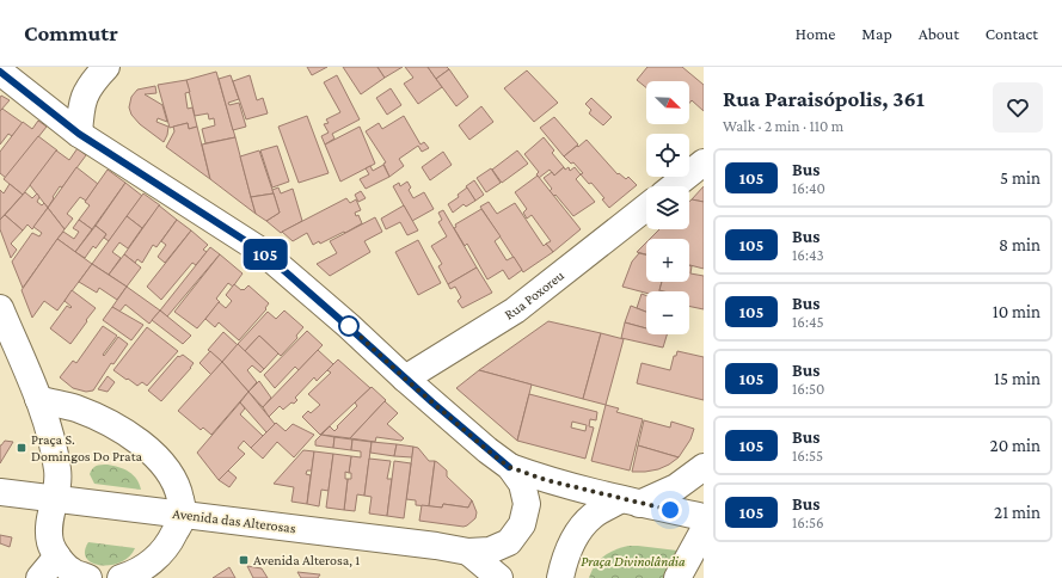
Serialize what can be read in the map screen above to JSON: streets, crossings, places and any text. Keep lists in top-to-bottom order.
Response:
{
  "streets": {
    "street": ["Rua Poxoreu", "Avenida das Alterosas"]
  },
  "parks": ["Praça Divinolândia"],
  "places": {
    "transit": ["Praça S. Domingos Do Prata", "Avenida Alterosa, 1"]
  },
  "lines": ["bus line 105"],
  "north": "bottom right",
  "page": {
    "header": "Commutr",
    "nav": [
      "Home",
      "Map",
      "About",
      "Contact"
    ],
    "on_map": "105",
    "heading": ["Rua Paraisópolis, 361", "Walk · 2 min · 110 m"],
    "map_buttons": ["+", "−"],
    "list": [
      {
        "mark": "105",
        "name": "Bus",
        "note": "16:40",
        "value": "5 min"
      },
      {
        "mark": "105",
        "name": "Bus",
        "note": "16:43",
        "value": "8 min"
      },
      {
        "mark": "105",
        "name": "Bus",
        "note": "16:45",
        "value": "10 min"
      },
      {
        "mark": "105",
        "name": "Bus",
        "note": "16:50",
        "value": "15 min"
      },
      {
        "mark": "105",
        "name": "Bus",
        "note": "16:55",
        "value": "20 min"
      },
      {
        "mark": "105",
        "name": "Bus",
        "note": "16:56",
        "value": "21 min"
      }
    ]
  }
}
